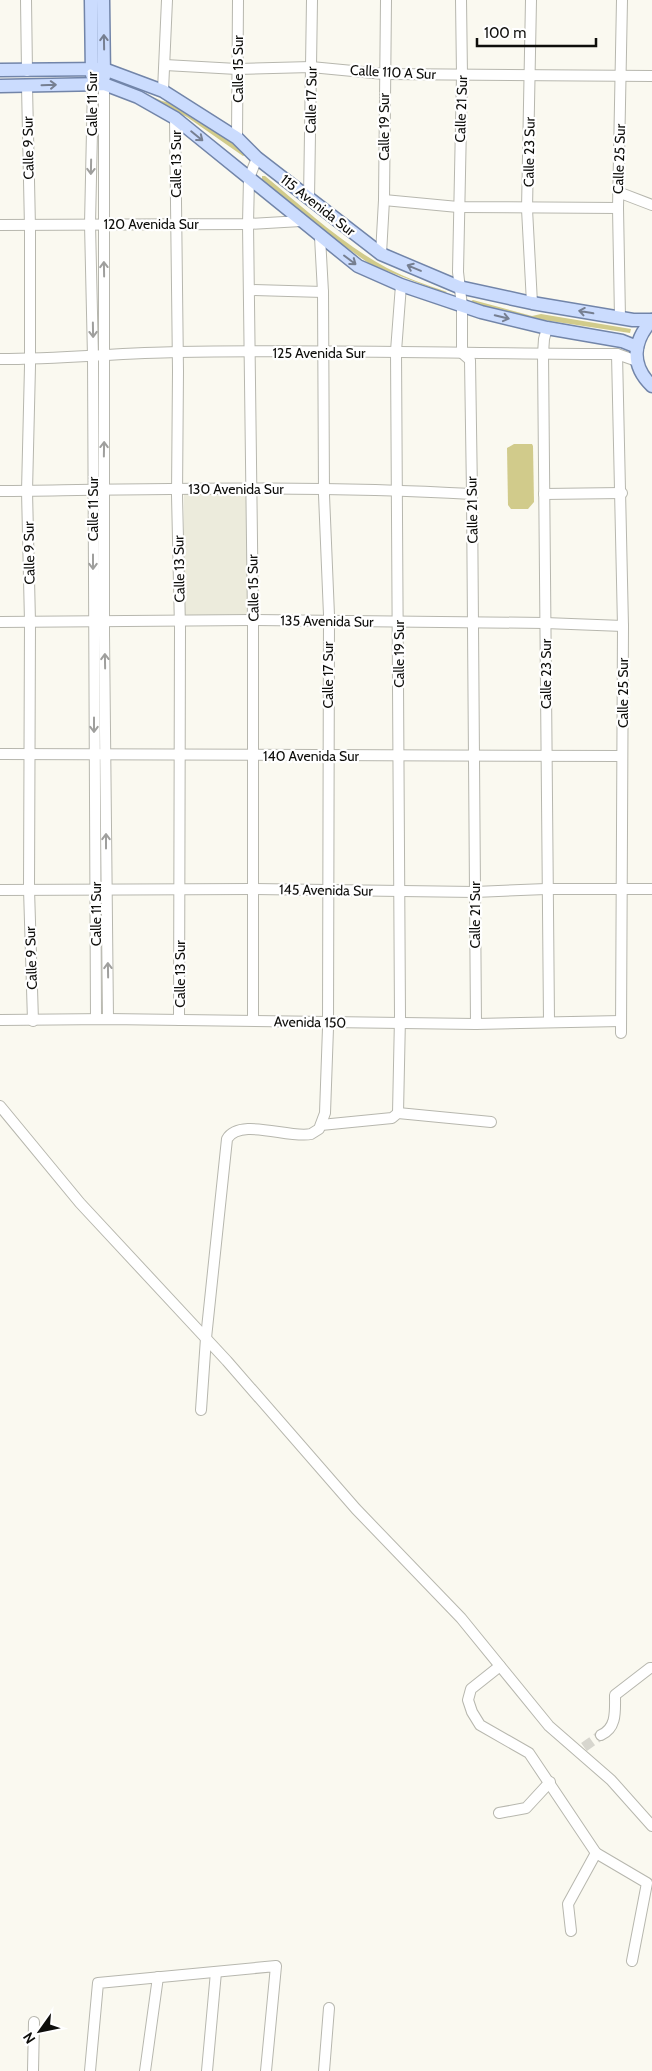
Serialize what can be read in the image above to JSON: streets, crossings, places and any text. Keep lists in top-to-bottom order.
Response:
{
  "streets": {
    "main road": ["Calle 11 Sur", "115 Avenida Sur"],
    "street": [
      "Calle 15 Sur",
      "Calle 110 A Sur",
      "Calle 17 Sur",
      "Calle 21 Sur",
      "Calle 19 Sur",
      "Calle 9 Sur",
      "Calle 23 Sur",
      "Calle 25 Sur",
      "Calle 13 Sur",
      "120 Avenida Sur",
      "125 Avenida Sur",
      "130 Avenida Sur",
      "135 Avenida Sur",
      "140 Avenida Sur",
      "145 Avenida Sur",
      "Avenida 150"
    ]
  },
  "crossings": [
    ["Calle 15 Sur", "Calle 110 A Sur"],
    ["Calle 15 Sur", "115 Avenida Sur"],
    ["Calle 15 Sur", "120 Avenida Sur"],
    ["Calle 15 Sur", "125 Avenida Sur"],
    ["Calle 15 Sur", "130 Avenida Sur"],
    ["Calle 15 Sur", "135 Avenida Sur"],
    ["Calle 15 Sur", "140 Avenida Sur"],
    ["Calle 15 Sur", "145 Avenida Sur"],
    ["Calle 15 Sur", "Avenida 150"],
    ["Calle 110 A Sur", "Calle 17 Sur"],
    ["Calle 110 A Sur", "Calle 21 Sur"],
    ["Calle 110 A Sur", "Calle 19 Sur"],
    ["Calle 110 A Sur", "Calle 23 Sur"],
    ["Calle 110 A Sur", "Calle 25 Sur"],
    ["Calle 17 Sur", "115 Avenida Sur"],
    ["Calle 17 Sur", "125 Avenida Sur"],
    ["Calle 17 Sur", "130 Avenida Sur"],
    ["Calle 17 Sur", "135 Avenida Sur"],
    ["Calle 17 Sur", "140 Avenida Sur"],
    ["Calle 17 Sur", "145 Avenida Sur"],
    ["Calle 17 Sur", "Avenida 150"],
    ["Calle 11 Sur", "115 Avenida Sur"],
    ["Calle 11 Sur", "120 Avenida Sur"],
    ["Calle 11 Sur", "125 Avenida Sur"],
    ["Calle 11 Sur", "130 Avenida Sur"],
    ["Calle 11 Sur", "135 Avenida Sur"],
    ["Calle 11 Sur", "140 Avenida Sur"],
    ["Calle 11 Sur", "145 Avenida Sur"],
    ["Calle 11 Sur", "Avenida 150"],
    ["Calle 21 Sur", "115 Avenida Sur"],
    ["Calle 21 Sur", "125 Avenida Sur"],
    ["Calle 21 Sur", "130 Avenida Sur"],
    ["Calle 21 Sur", "135 Avenida Sur"],
    ["Calle 21 Sur", "140 Avenida Sur"],
    ["Calle 21 Sur", "145 Avenida Sur"],
    ["Calle 21 Sur", "Avenida 150"],
    ["Calle 19 Sur", "115 Avenida Sur"],
    ["Calle 19 Sur", "125 Avenida Sur"],
    ["Calle 19 Sur", "130 Avenida Sur"],
    ["Calle 19 Sur", "135 Avenida Sur"],
    ["Calle 19 Sur", "140 Avenida Sur"],
    ["Calle 19 Sur", "145 Avenida Sur"],
    ["Calle 19 Sur", "Avenida 150"],
    ["Calle 9 Sur", "115 Avenida Sur"],
    ["Calle 9 Sur", "120 Avenida Sur"],
    ["Calle 9 Sur", "125 Avenida Sur"],
    ["Calle 9 Sur", "130 Avenida Sur"],
    ["Calle 9 Sur", "135 Avenida Sur"],
    ["Calle 9 Sur", "140 Avenida Sur"],
    ["Calle 9 Sur", "145 Avenida Sur"],
    ["Calle 9 Sur", "Avenida 150"],
    ["Calle 23 Sur", "115 Avenida Sur"],
    ["Calle 23 Sur", "125 Avenida Sur"],
    ["Calle 23 Sur", "135 Avenida Sur"],
    ["Calle 23 Sur", "140 Avenida Sur"],
    ["Calle 23 Sur", "145 Avenida Sur"],
    ["Calle 23 Sur", "Avenida 150"],
    ["Calle 25 Sur", "115 Avenida Sur"],
    ["Calle 25 Sur", "125 Avenida Sur"],
    ["Calle 25 Sur", "135 Avenida Sur"],
    ["Calle 25 Sur", "140 Avenida Sur"],
    ["Calle 25 Sur", "145 Avenida Sur"],
    ["Calle 25 Sur", "Avenida 150"],
    ["Calle 13 Sur", "115 Avenida Sur"],
    ["Calle 13 Sur", "120 Avenida Sur"],
    ["Calle 13 Sur", "125 Avenida Sur"],
    ["Calle 13 Sur", "130 Avenida Sur"],
    ["Calle 13 Sur", "135 Avenida Sur"],
    ["Calle 13 Sur", "140 Avenida Sur"],
    ["Calle 13 Sur", "145 Avenida Sur"],
    ["Calle 13 Sur", "Avenida 150"],
    ["115 Avenida Sur", "120 Avenida Sur"]
  ],
  "scale_bar": "100 m",
  "north": "bottom left"
}
